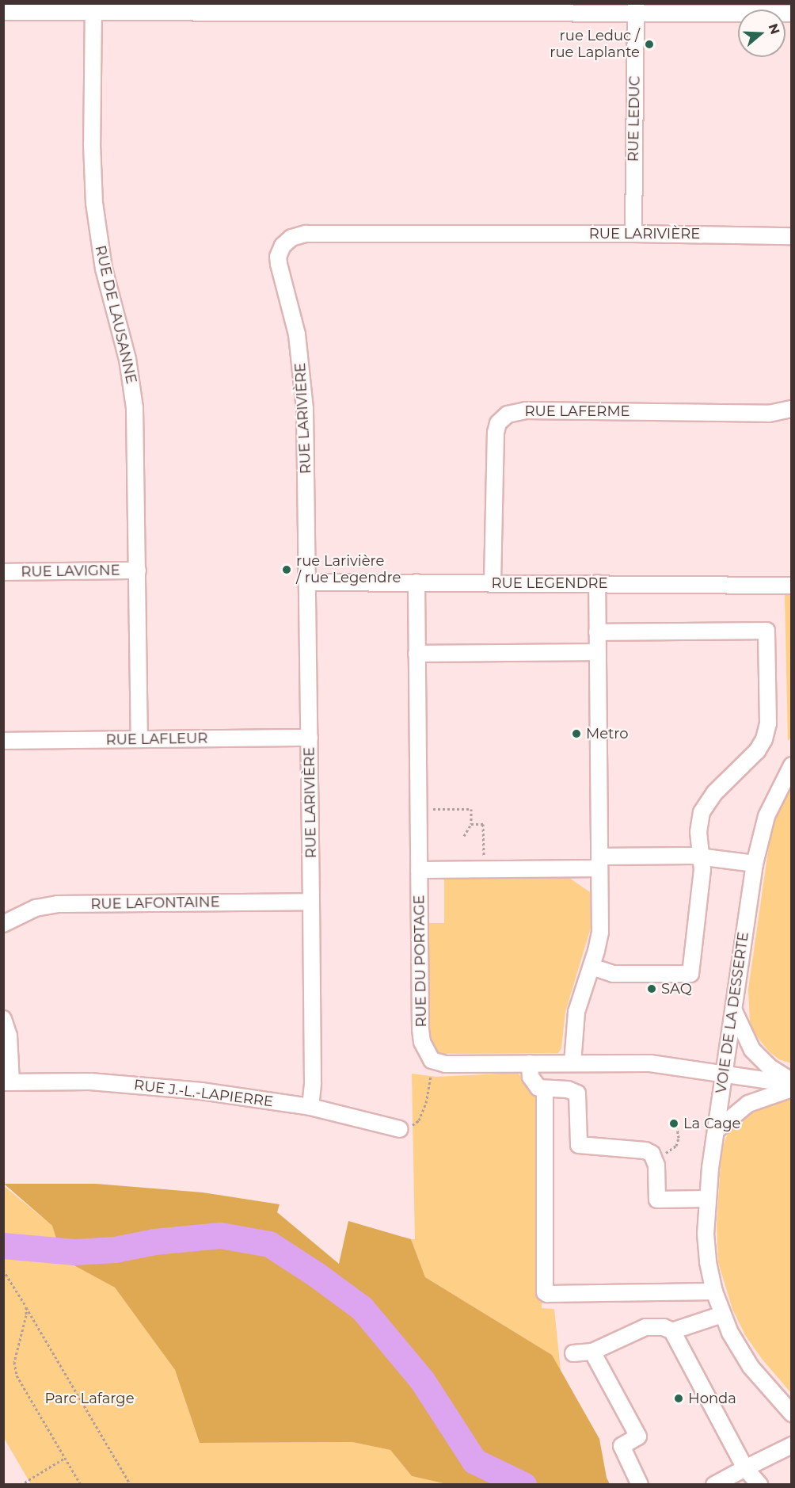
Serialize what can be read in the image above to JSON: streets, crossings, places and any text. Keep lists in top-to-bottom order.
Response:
{
  "streets": {
    "street": [
      "RUE LEDUC",
      "RUE LARIVIÈRE",
      "RUE DE LAUSANNE",
      "RUE LAFERME",
      "RUE LAVIGNE",
      "RUE LEGENDRE",
      "RUE LAFLEUR",
      "RUE LAFONTAINE",
      "RUE DU PORTAGE",
      "VOIE DE LA DESSERTE",
      "RUE J.-L.-LAPIERRE"
    ]
  },
  "crossings": [
    ["RUE LEDUC", "RUE LARIVIÈRE"],
    ["RUE LARIVIÈRE", "RUE LEGENDRE"],
    ["RUE LARIVIÈRE", "RUE LAFLEUR"],
    ["RUE LARIVIÈRE", "RUE LAFONTAINE"],
    ["RUE LARIVIÈRE", "RUE J.-L.-LAPIERRE"],
    ["RUE DE LAUSANNE", "RUE LAVIGNE"],
    ["RUE DE LAUSANNE", "RUE LAFLEUR"],
    ["RUE LAFERME", "RUE LEGENDRE"],
    ["RUE LEGENDRE", "RUE DU PORTAGE"],
    ["RUE DU PORTAGE", "VOIE DE LA DESSERTE"]
  ],
  "parks": ["Parc Lafarge"],
  "places": [
    "rue Leduc / rue Laplante",
    "rue Larivière / rue Legendre",
    "Metro",
    "SAQ",
    "La Cage",
    "Honda"
  ],
  "north": "right"
}
